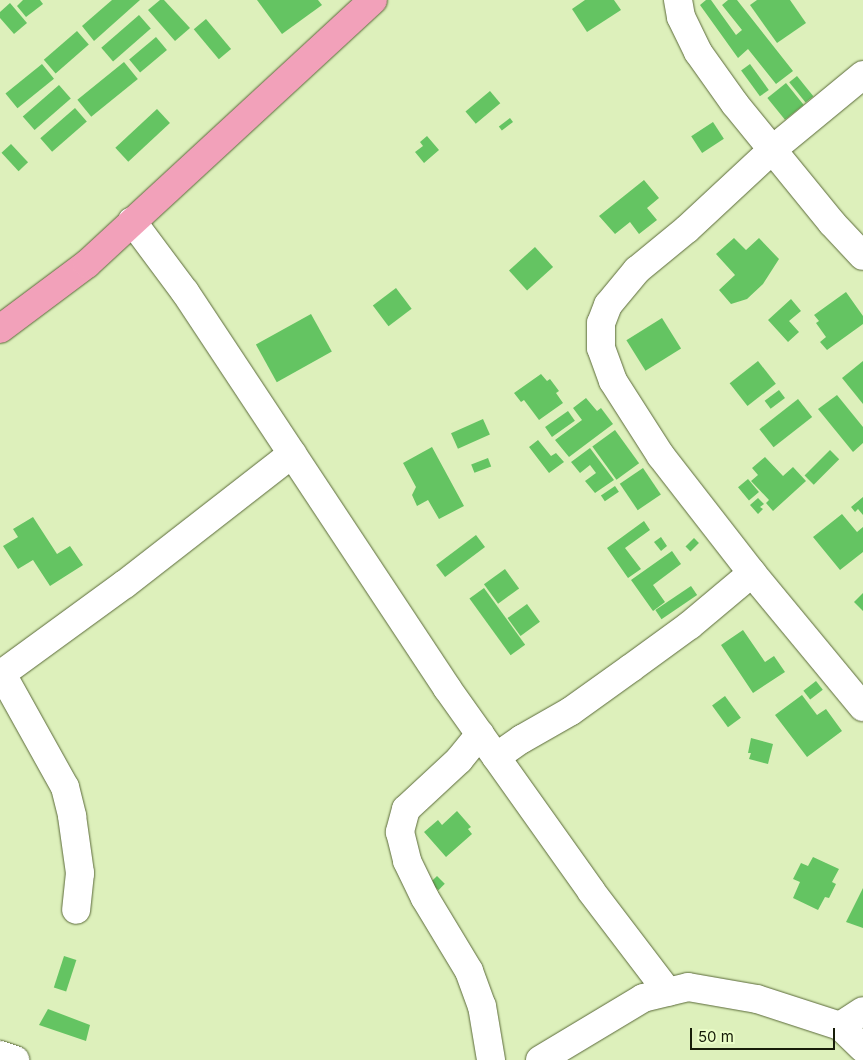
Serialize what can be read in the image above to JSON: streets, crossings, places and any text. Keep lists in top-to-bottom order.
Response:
{
  "scale_bar": "50 m"
}
